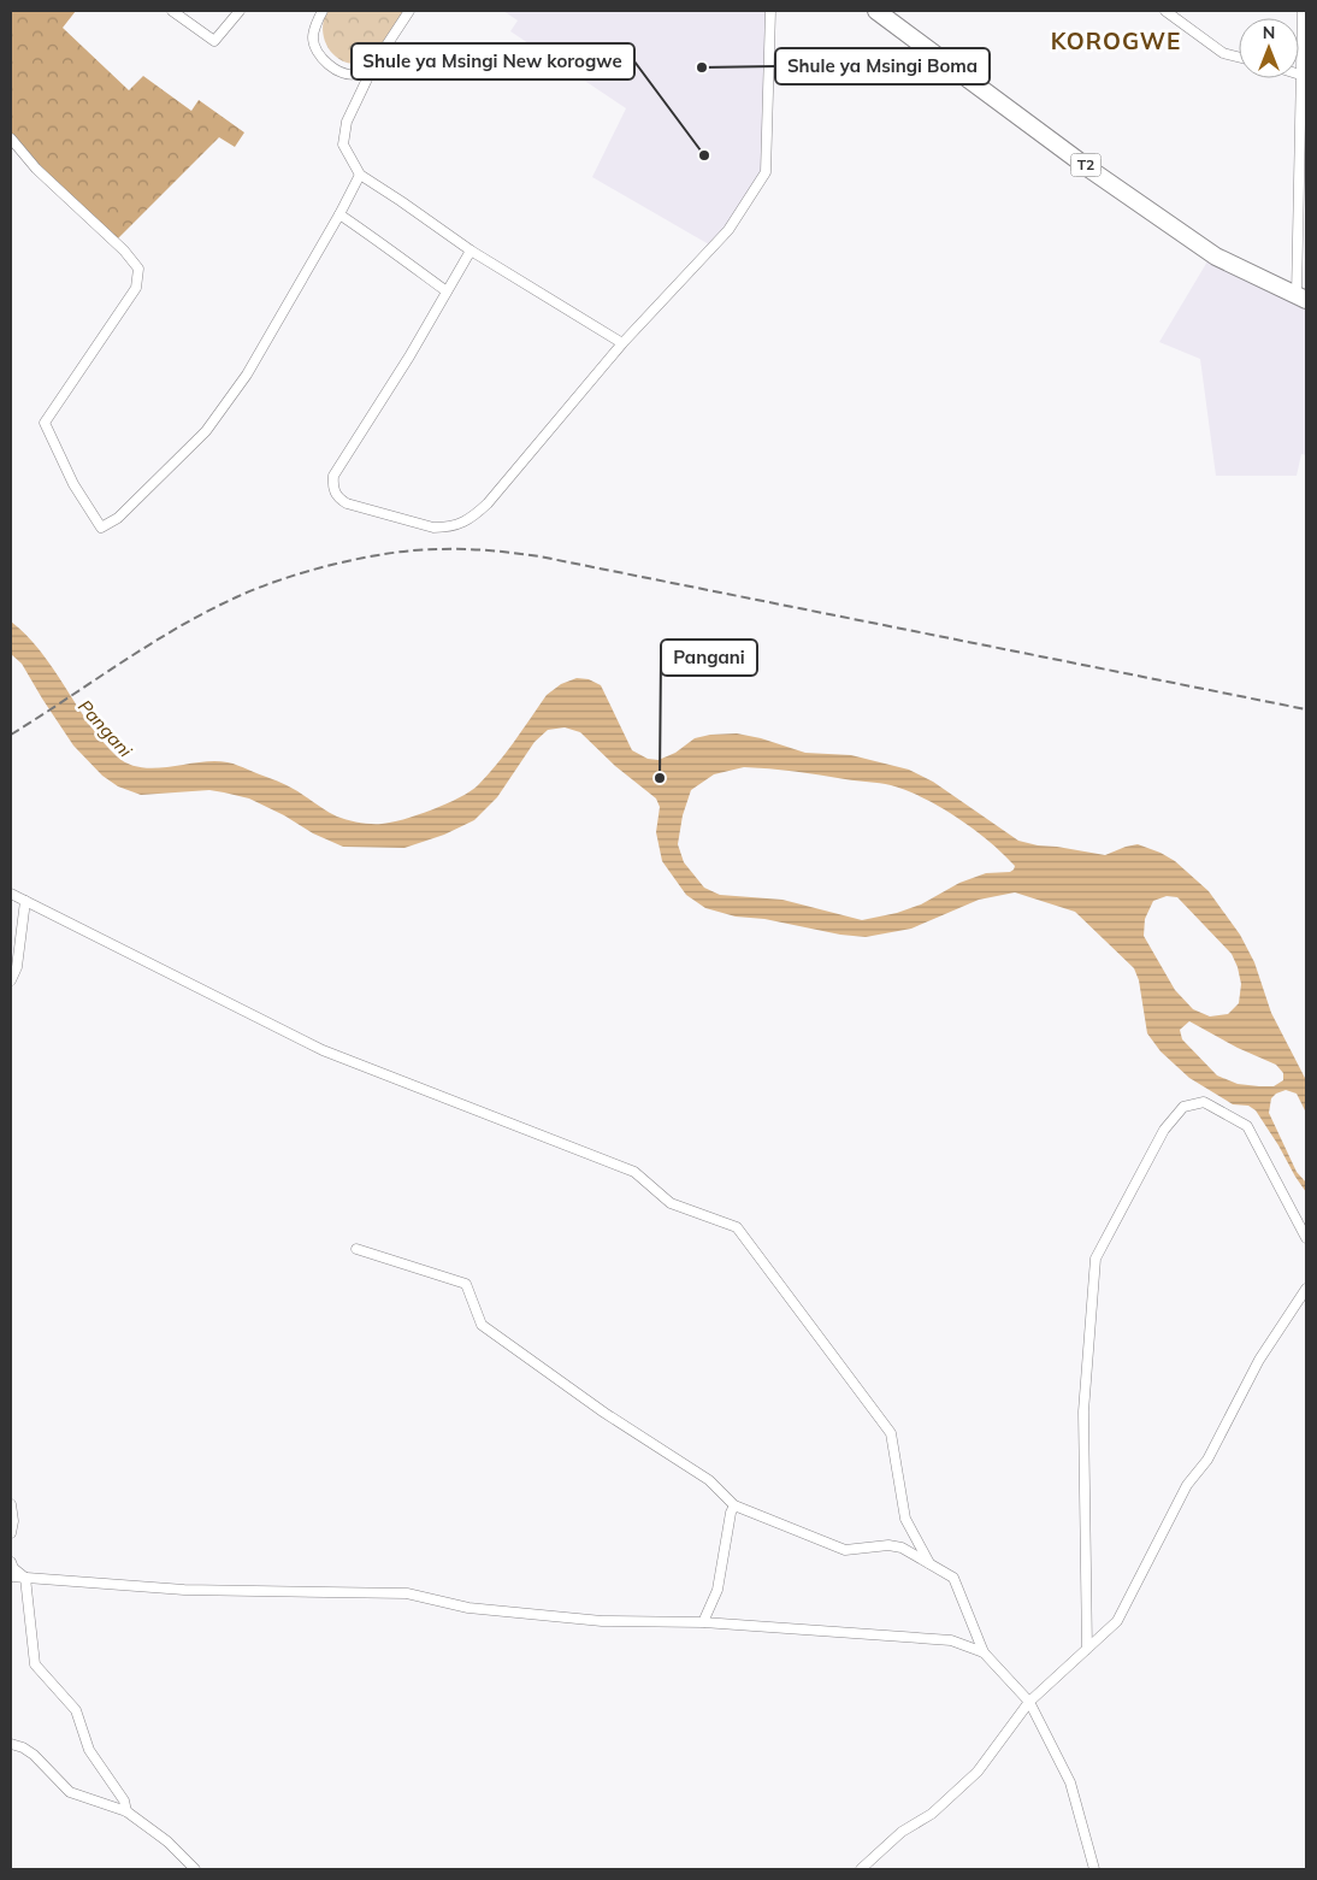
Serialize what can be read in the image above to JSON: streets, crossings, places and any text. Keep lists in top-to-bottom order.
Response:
{
  "streets": {
    "highway": ["T2"]
  },
  "districts": ["KOROGWE"],
  "water": ["Pangani"],
  "places": ["Shule ya Msingi Boma", "Shule ya Msingi New korogwe", "Pangani"],
  "north": "top"
}
